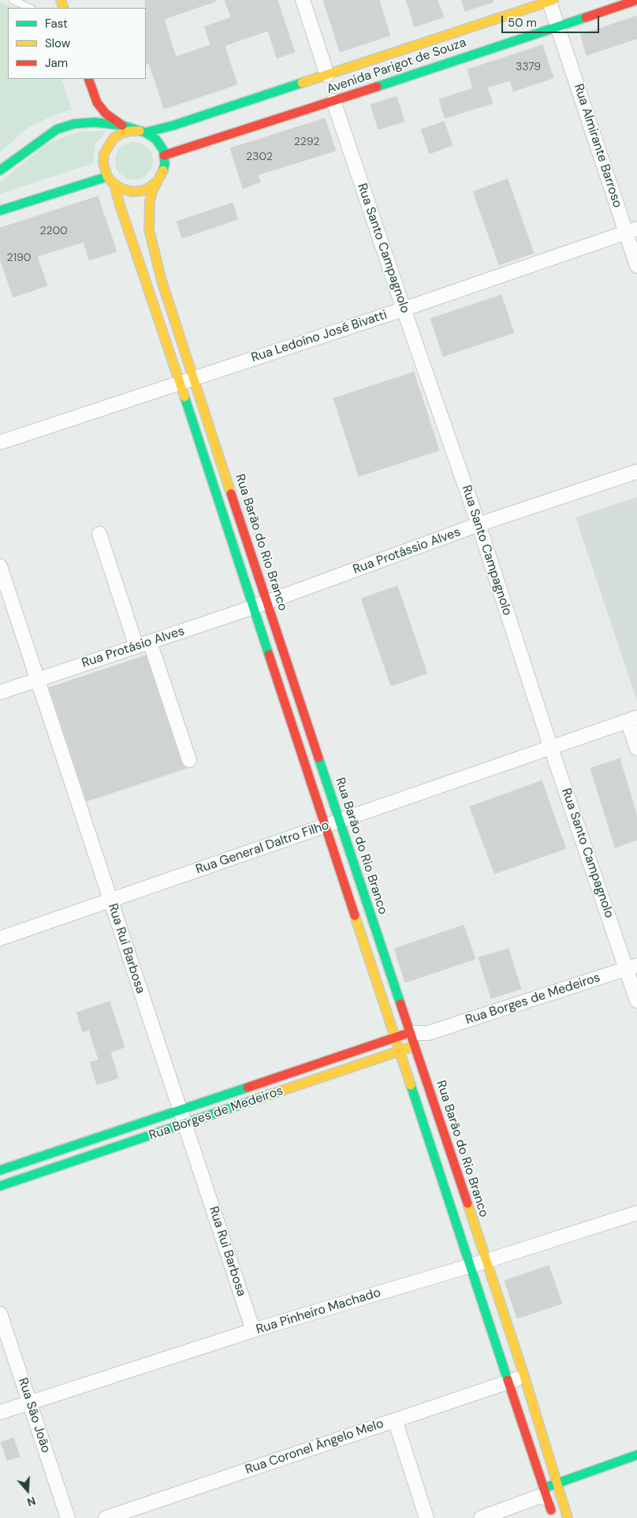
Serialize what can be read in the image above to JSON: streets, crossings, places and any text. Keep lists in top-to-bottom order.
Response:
{
  "streets": {
    "main road": ["Avenida Parigot de Souza", "Rua Barão do Rio Branco", "Rua Borges de Medeiros"],
    "street": [
      "Rua Almirante Barroso",
      "Rua Santo Campagnolo",
      "Rua Ledoíno José Bivatti",
      "Rua Protássio Alves",
      "Rua Protásio Alves",
      "Rua General Daltro Filho",
      "Rua Rui Barbosa",
      "Rua Pinheiro Machado",
      "Rua São João",
      "Rua Coronel Ângelo Melo"
    ]
  },
  "crossings": [
    ["Avenida Parigot de Souza", "Rua Almirante Barroso"],
    ["Avenida Parigot de Souza", "Rua Santo Campagnolo"],
    ["Avenida Parigot de Souza", "Rua Barão do Rio Branco"],
    ["Rua Almirante Barroso", "Rua Ledoíno José Bivatti"],
    ["Rua Santo Campagnolo", "Rua Ledoíno José Bivatti"],
    ["Rua Santo Campagnolo", "Rua Protássio Alves"],
    ["Rua Santo Campagnolo", "Rua General Daltro Filho"],
    ["Rua Santo Campagnolo", "Rua Borges de Medeiros"],
    ["Rua Ledoíno José Bivatti", "Rua Barão do Rio Branco"],
    ["Rua Barão do Rio Branco", "Rua Protássio Alves"],
    ["Rua Barão do Rio Branco", "Rua Protásio Alves"],
    ["Rua Barão do Rio Branco", "Rua General Daltro Filho"],
    ["Rua Barão do Rio Branco", "Rua Borges de Medeiros"],
    ["Rua Barão do Rio Branco", "Rua Pinheiro Machado"],
    ["Rua Barão do Rio Branco", "Rua Coronel Ângelo Melo"],
    ["Rua Protássio Alves", "Rua Protásio Alves"],
    ["Rua Protásio Alves", "Rua Rui Barbosa"],
    ["Rua General Daltro Filho", "Rua Rui Barbosa"],
    ["Rua Rui Barbosa", "Rua Borges de Medeiros"],
    ["Rua Rui Barbosa", "Rua Pinheiro Machado"],
    ["Rua Pinheiro Machado", "Rua São João"]
  ],
  "house_numbers": [
    "3379",
    "2292",
    "2302",
    "2200",
    "2190"
  ],
  "legend": ["Fast", "Slow", "Jam"],
  "scale_bar": "50 m",
  "north": "bottom"
}
